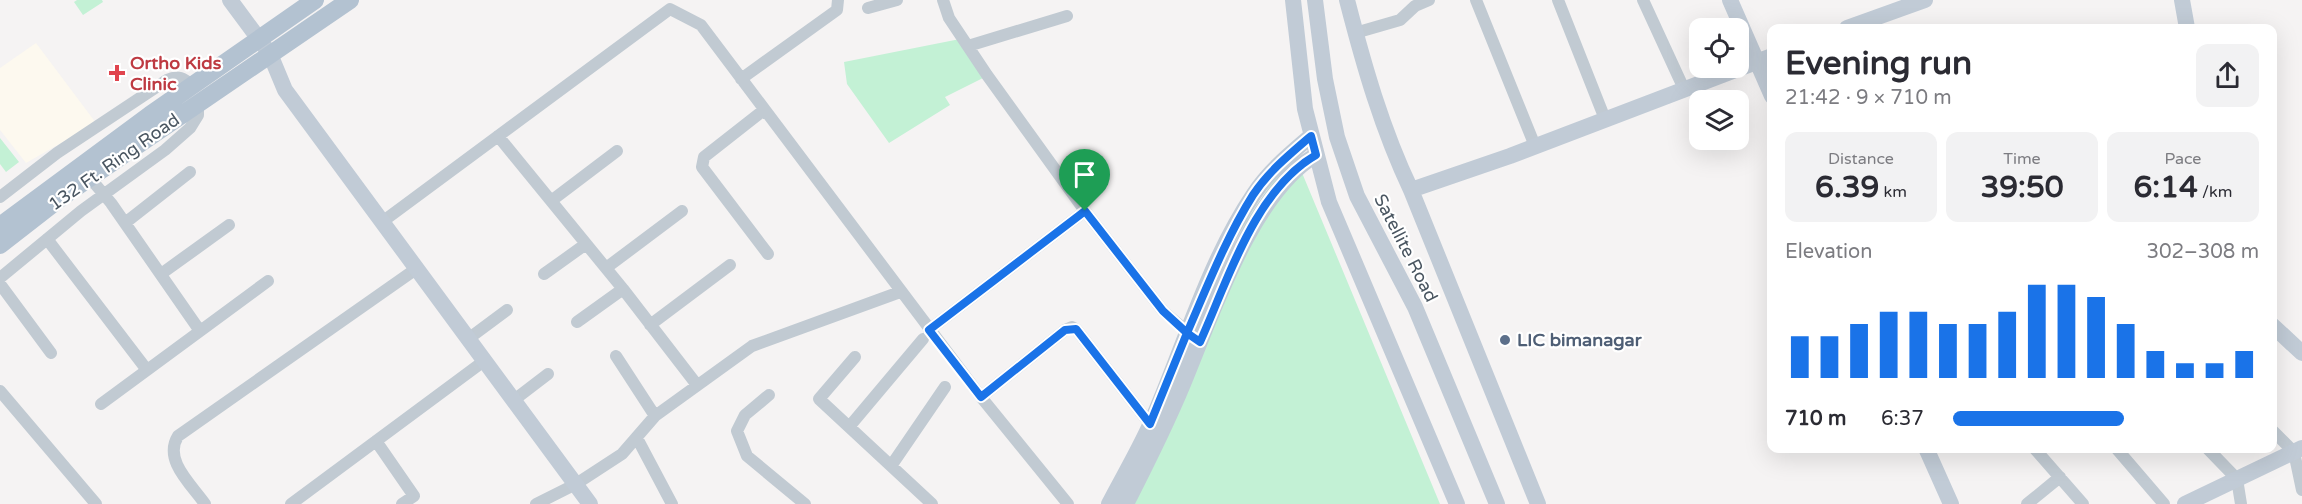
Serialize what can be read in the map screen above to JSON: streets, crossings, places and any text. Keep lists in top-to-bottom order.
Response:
{
  "streets": {
    "main road": ["132 Ft. Ring Road"],
    "street": ["Satellite Road"]
  },
  "places": {
    "health": ["Ortho Kids Clinic"],
    "other": ["LIC bimanagar"]
  },
  "page": {
    "heading": ["Evening run", "21:42 · 9 × 710 m"],
    "stats": [
      ["Distance", "6.39 km"],
      ["Time", "39:50"],
      ["Pace", "6:14 /km"]
    ],
    "chart": ["Elevation", "302–308 m"],
    "list": [
      {
        "name": "710 m",
        "note": "6:37"
      }
    ]
  }
}
